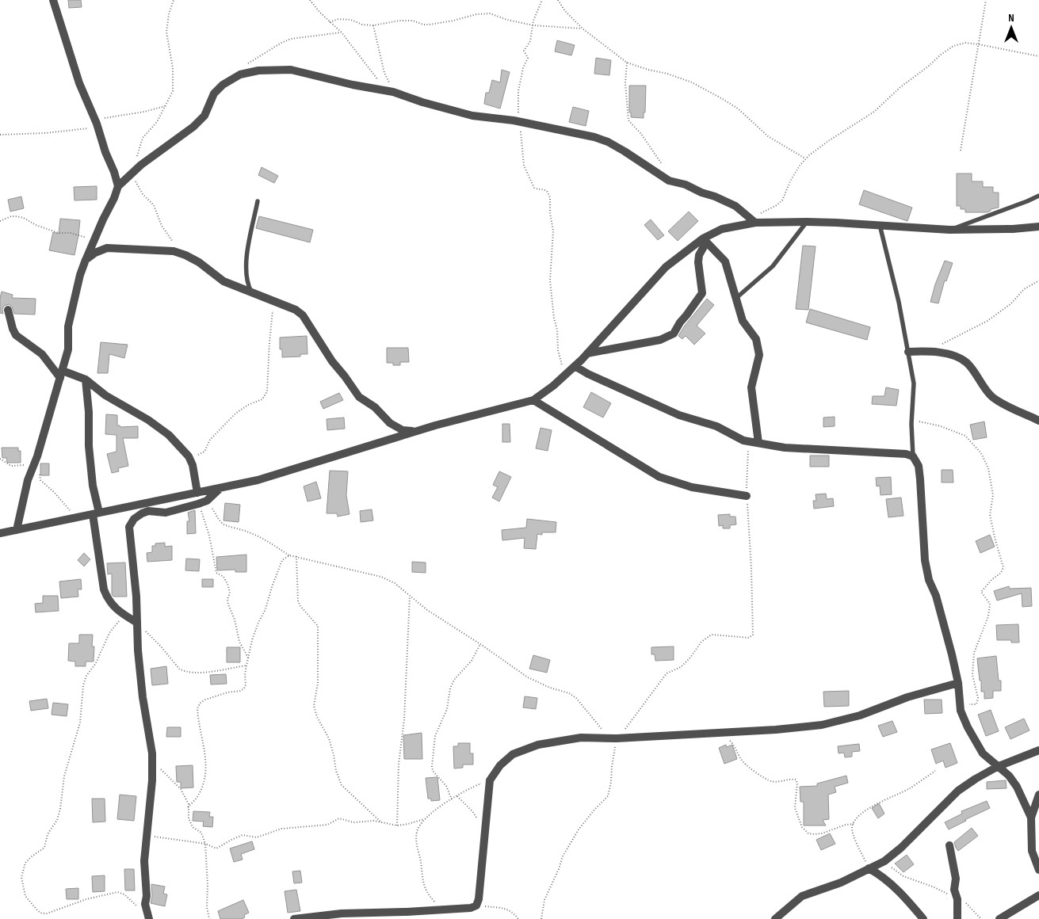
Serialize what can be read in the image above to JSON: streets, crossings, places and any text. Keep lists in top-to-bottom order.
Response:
{
  "north": "top"
}
